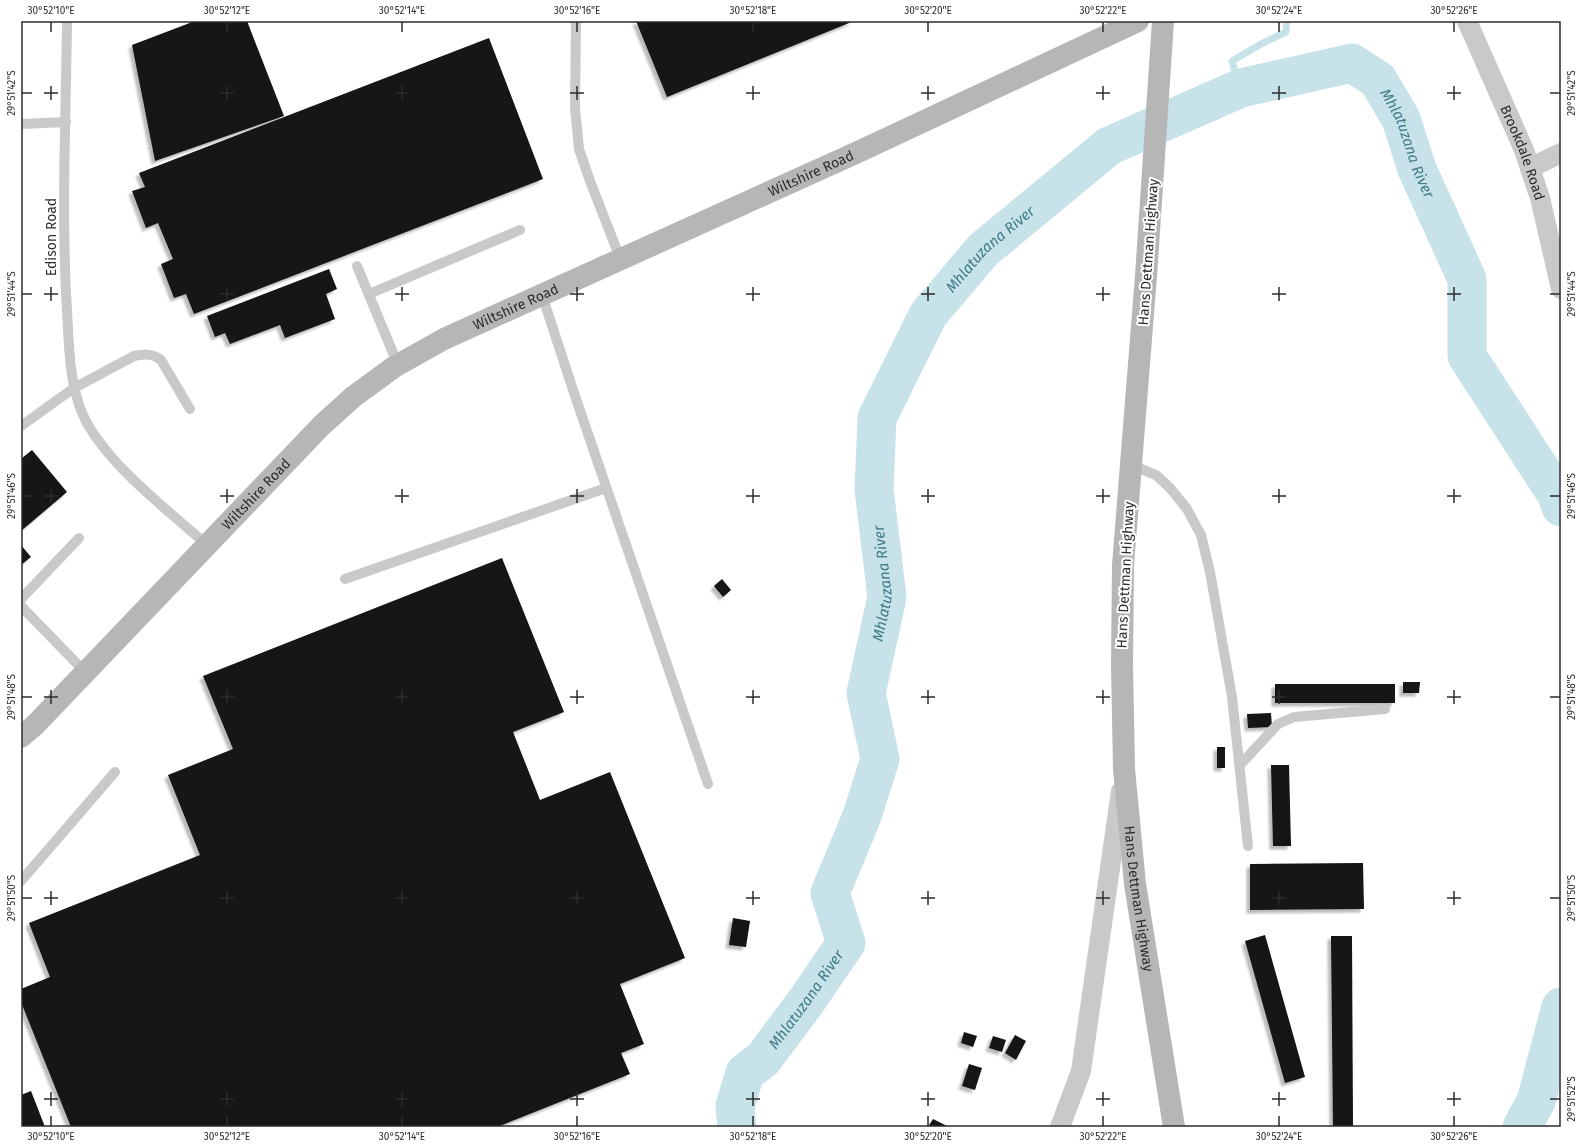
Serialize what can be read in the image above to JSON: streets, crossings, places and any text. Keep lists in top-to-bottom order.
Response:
{
  "streets": {
    "street": ["Brookdale Road", "Wiltshire Road", "Hans Dettman Highway"],
    "lane": ["Edison Road"]
  },
  "crossings": [
    ["Wiltshire Road", "Edison Road"]
  ],
  "water": ["Mhlatuzana River"],
  "coordinates": [
    "30°52'10\"E",
    "30°52'12\"E",
    "30°52'14\"E",
    "30°52'16\"E",
    "30°52'18\"E",
    "30°52'20\"E",
    "30°52'22\"E",
    "30°52'24\"E",
    "30°52'26\"E",
    "29°51'42\"S",
    "29°51'44\"S",
    "29°51'46\"S",
    "29°51'48\"S",
    "29°51'50\"S",
    "29°51'52\"S"
  ]
}
